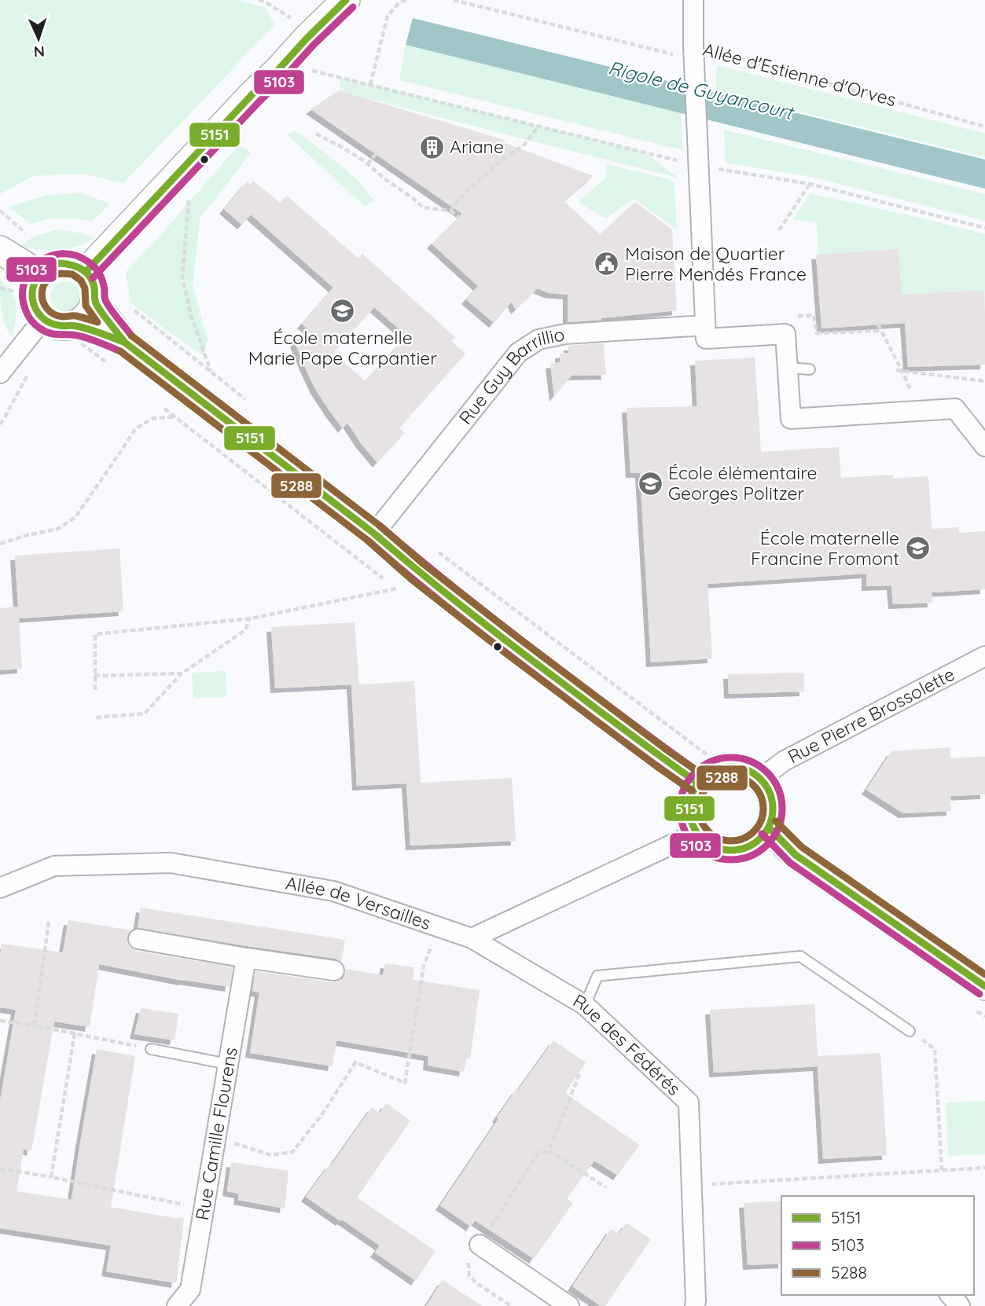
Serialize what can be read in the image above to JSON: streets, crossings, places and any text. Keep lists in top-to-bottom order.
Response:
{
  "streets": {
    "street": [
      "Rue Guy Barrillio",
      "Rue Pierre Brossolette",
      "Allée de Versailles",
      "Rue des Fédérés",
      "Rue Camille Flourens"
    ],
    "path": ["Allée d'Estienne d'Orves"]
  },
  "crossings": [
    ["Allée de Versailles", "Rue des Fédérés"]
  ],
  "water": ["Rigole de Guyancourt"],
  "places": {
    "building": ["Ariane"],
    "public building": ["Maison de Quartier Pierre Mendés France"],
    "school or university": ["École maternelle Marie Pape Carpantier", "École élémentaire Georges Politzer", "École maternelle Francine Fromont"]
  },
  "lines": ["transit line 5151", "transit line 5103", "transit line 5288"],
  "legend": ["5151", "5103", "5288"],
  "north": "bottom"
}
